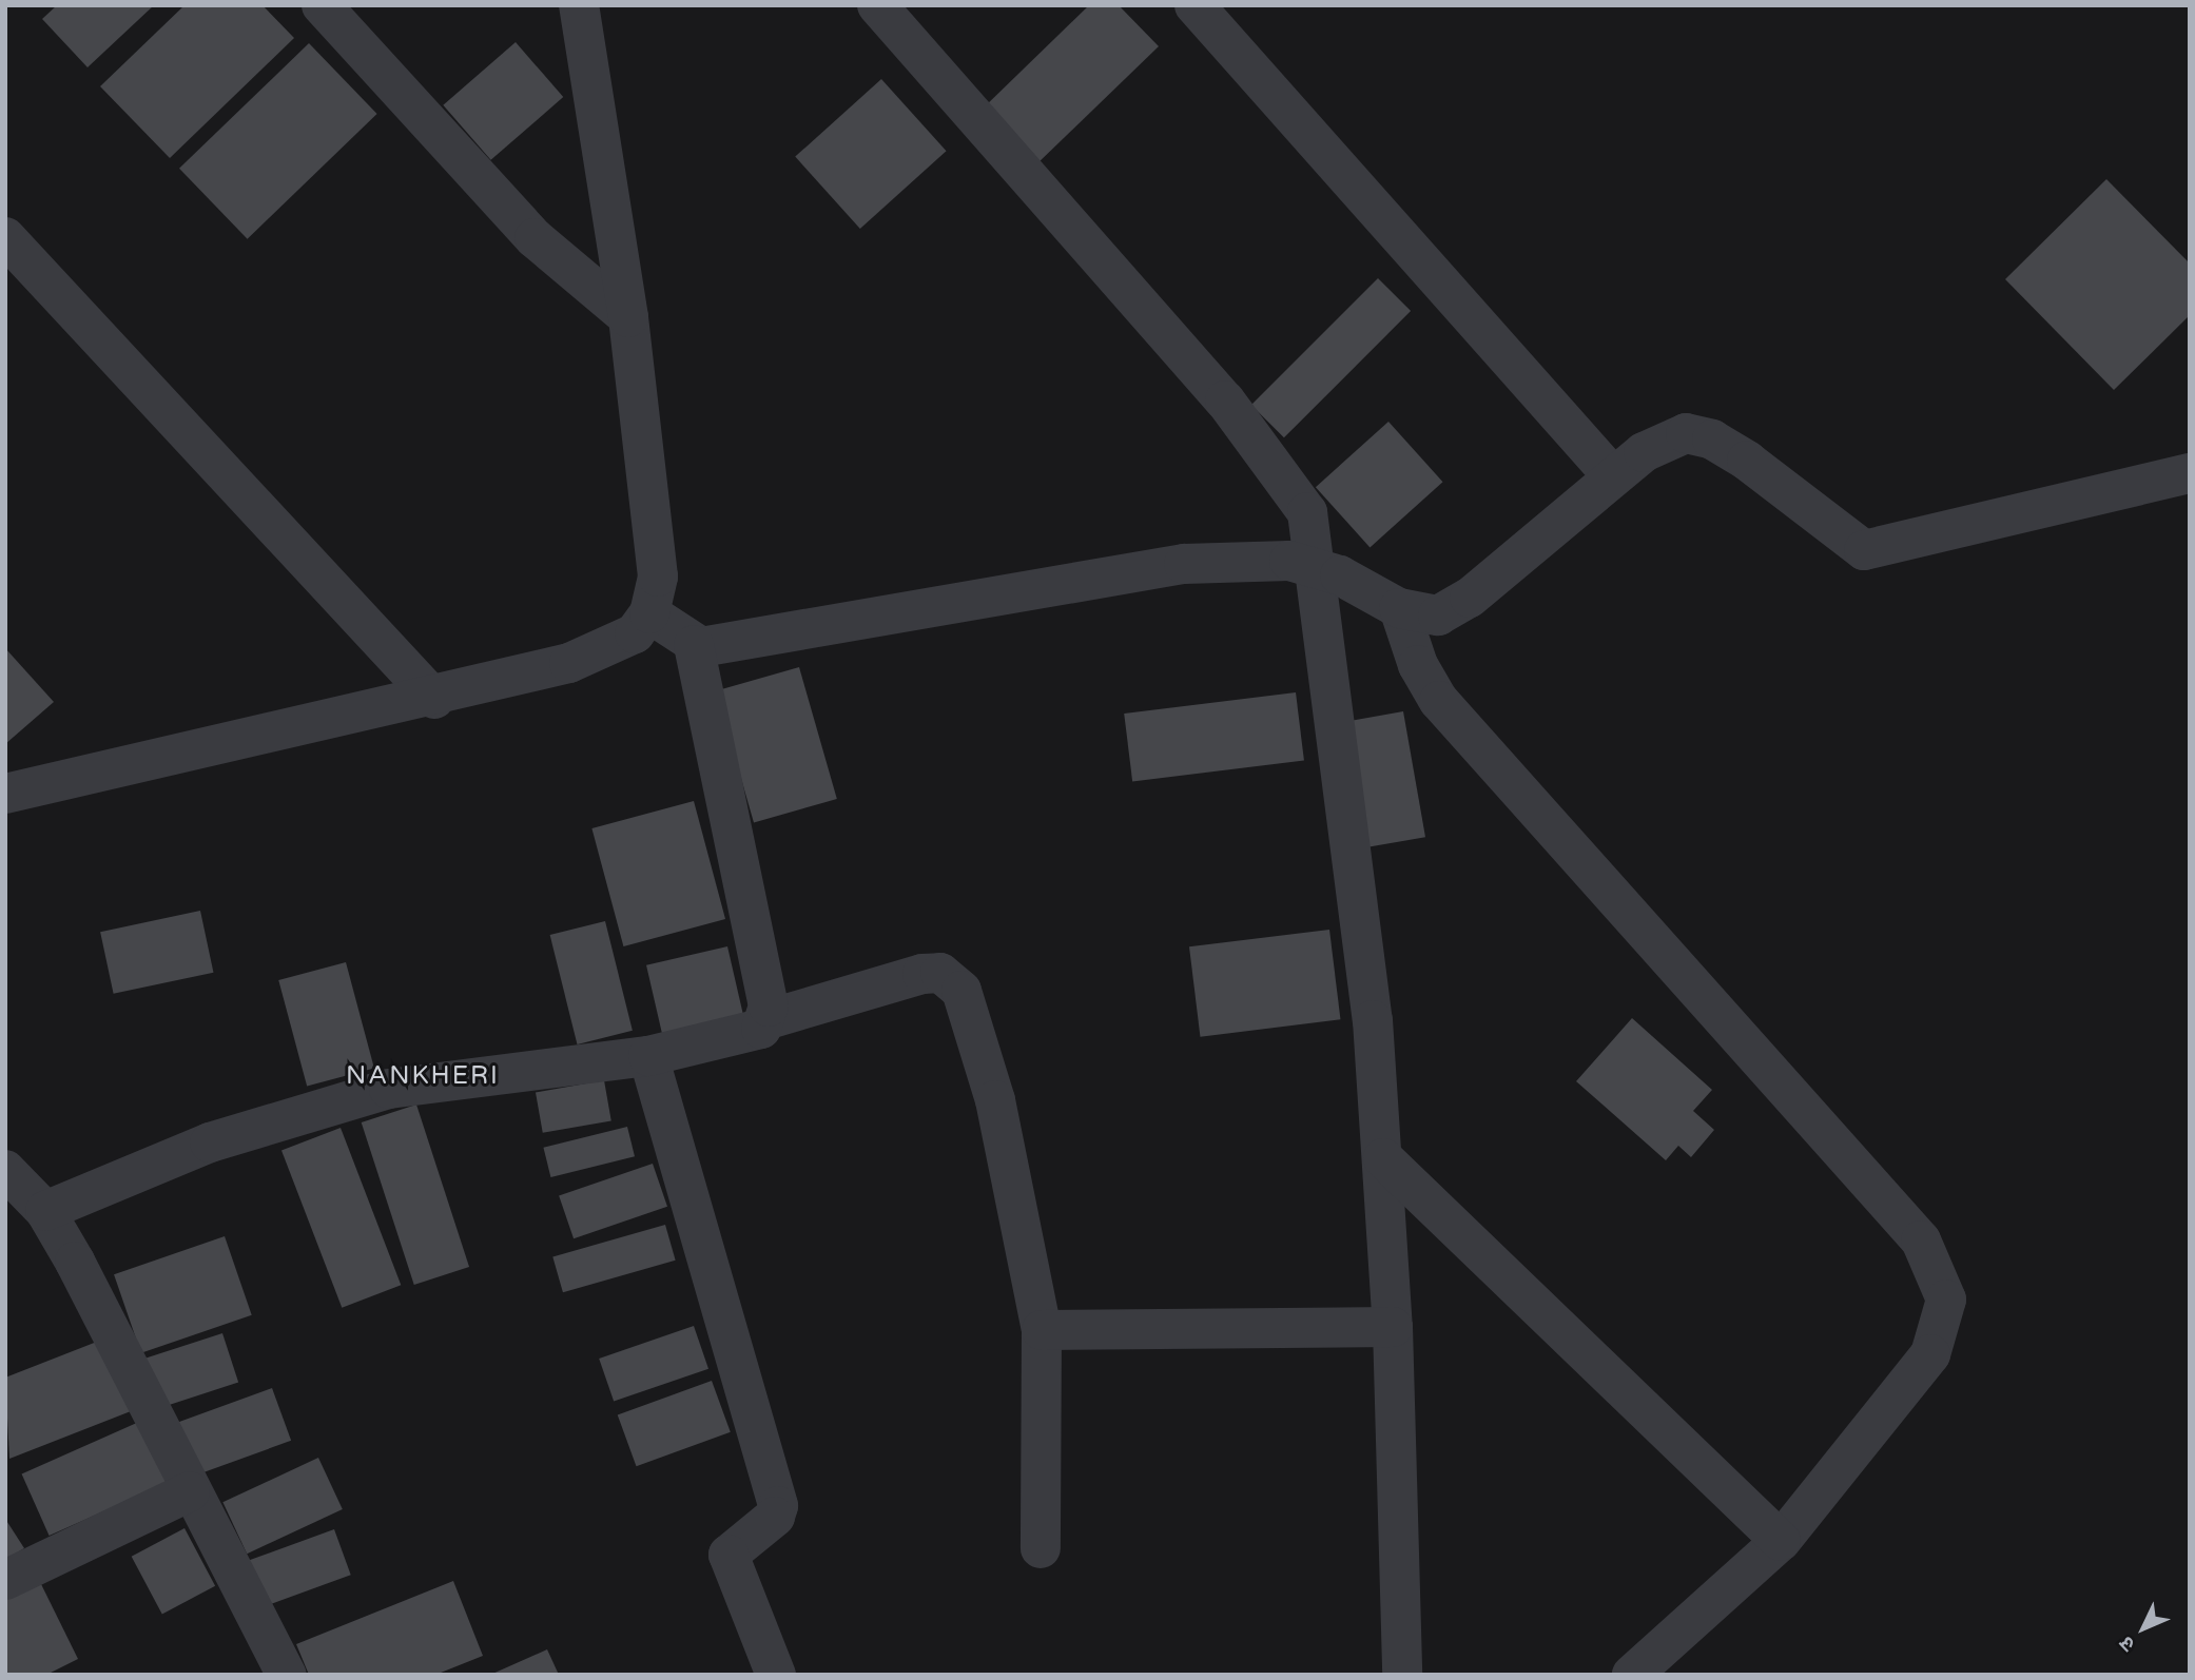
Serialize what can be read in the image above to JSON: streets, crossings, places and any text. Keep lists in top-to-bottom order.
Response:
{
  "districts": ["NANKHERI"],
  "north": "bottom left"
}
